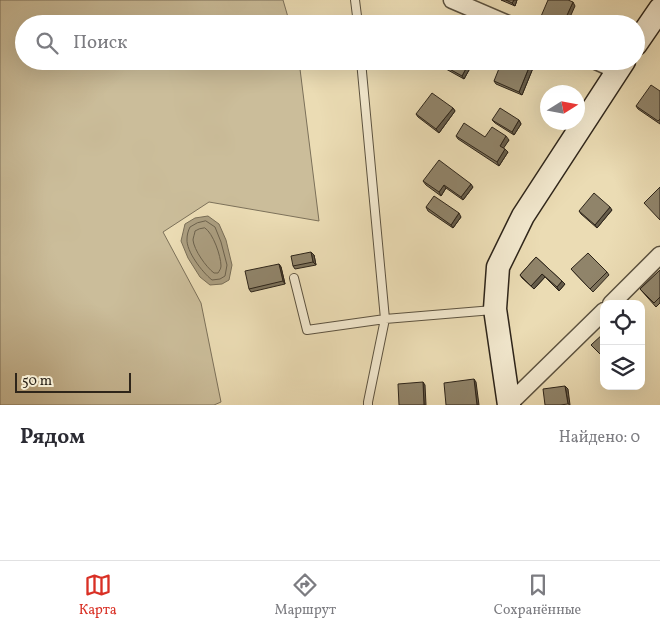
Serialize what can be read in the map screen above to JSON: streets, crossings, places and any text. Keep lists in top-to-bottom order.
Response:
{
  "scale_bar": "50 m",
  "north": "right",
  "page": {
    "search": "Поиск",
    "scale": "50 m",
    "heading": ["Рядом", "Найдено: 0"],
    "nav": ["Карта", "Маршрут", "Сохранённые"]
  }
}
